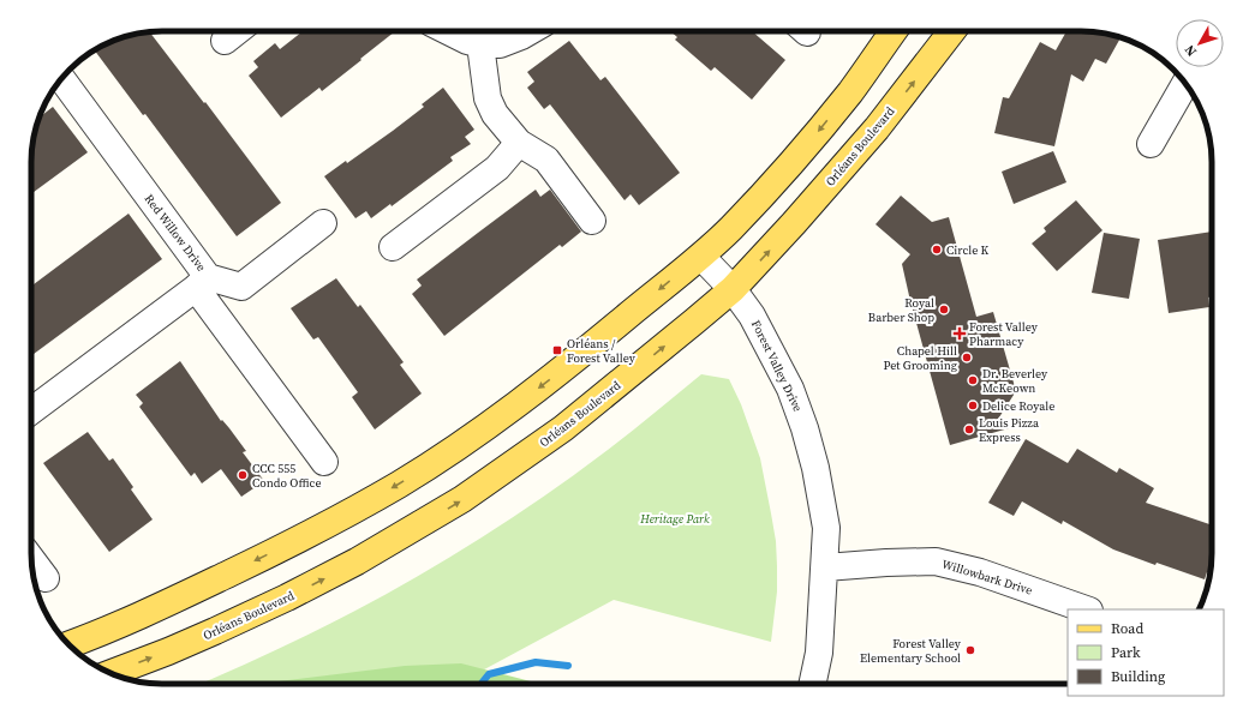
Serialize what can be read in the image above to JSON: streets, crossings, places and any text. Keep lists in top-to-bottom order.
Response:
{
  "streets": {
    "main road": ["Orléans Boulevard"],
    "street": ["Red Willow Drive", "Forest Valley Drive", "Willowbark Drive"]
  },
  "crossings": [
    ["Orléans Boulevard", "Forest Valley Drive"],
    ["Forest Valley Drive", "Willowbark Drive"]
  ],
  "parks": ["Heritage Park"],
  "places": {
    "other": [
      "Circle K",
      "Royal Barber Shop",
      "Chapel Hill Pet Grooming",
      "Dr. Beverley McKeown",
      "Delice Royale",
      "Louis Pizza Express",
      "CCC 555 Condo Office",
      "Forest Valley Elementary School"
    ],
    "health": ["Forest Valley Pharmacy"],
    "transit": ["Orléans / Forest Valley"]
  },
  "legend": ["Road", "Park", "Building"],
  "north": "bottom left"
}
